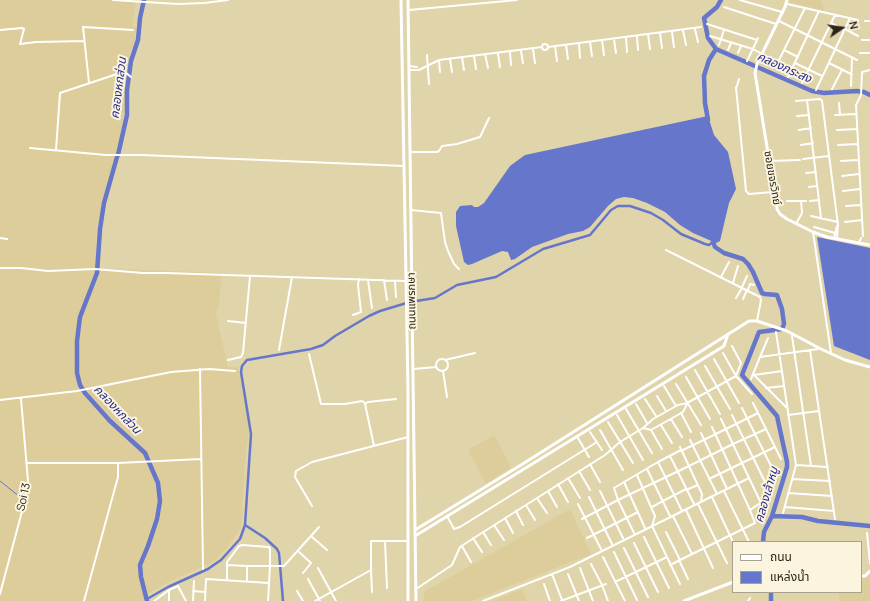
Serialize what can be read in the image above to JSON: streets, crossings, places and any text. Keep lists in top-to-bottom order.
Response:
{
  "streets": {
    "street": ["ซอยขจรวิทย์", "ถนนแพรกษา", "Soi 13"]
  },
  "water": ["คลองกระสง", "คลองหกส่วน", "คลองเล้าหมู"],
  "legend": ["ถนน", "แหล่งน้ำ"],
  "north": "right"
}
